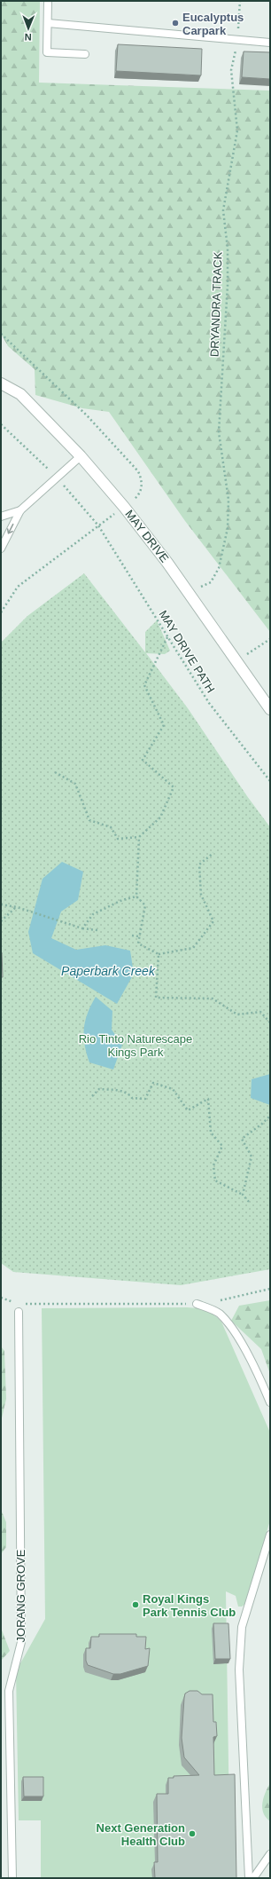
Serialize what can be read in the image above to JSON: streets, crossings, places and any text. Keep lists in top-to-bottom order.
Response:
{
  "streets": {
    "street": ["MAY DRIVE"],
    "lane": ["JORANG GROVE"],
    "path": ["DRYANDRA TRACK", "MAY DRIVE PATH"]
  },
  "crossings": [
    ["DRYANDRA TRACK", "MAY DRIVE"]
  ],
  "water": ["Paperbark Creek"],
  "parks": ["Rio Tinto Naturescape Kings Park"],
  "places": ["Eucalyptus Carpark", "Royal Kings Park Tennis Club", "Next Generation Health Club"],
  "north": "bottom"
}
